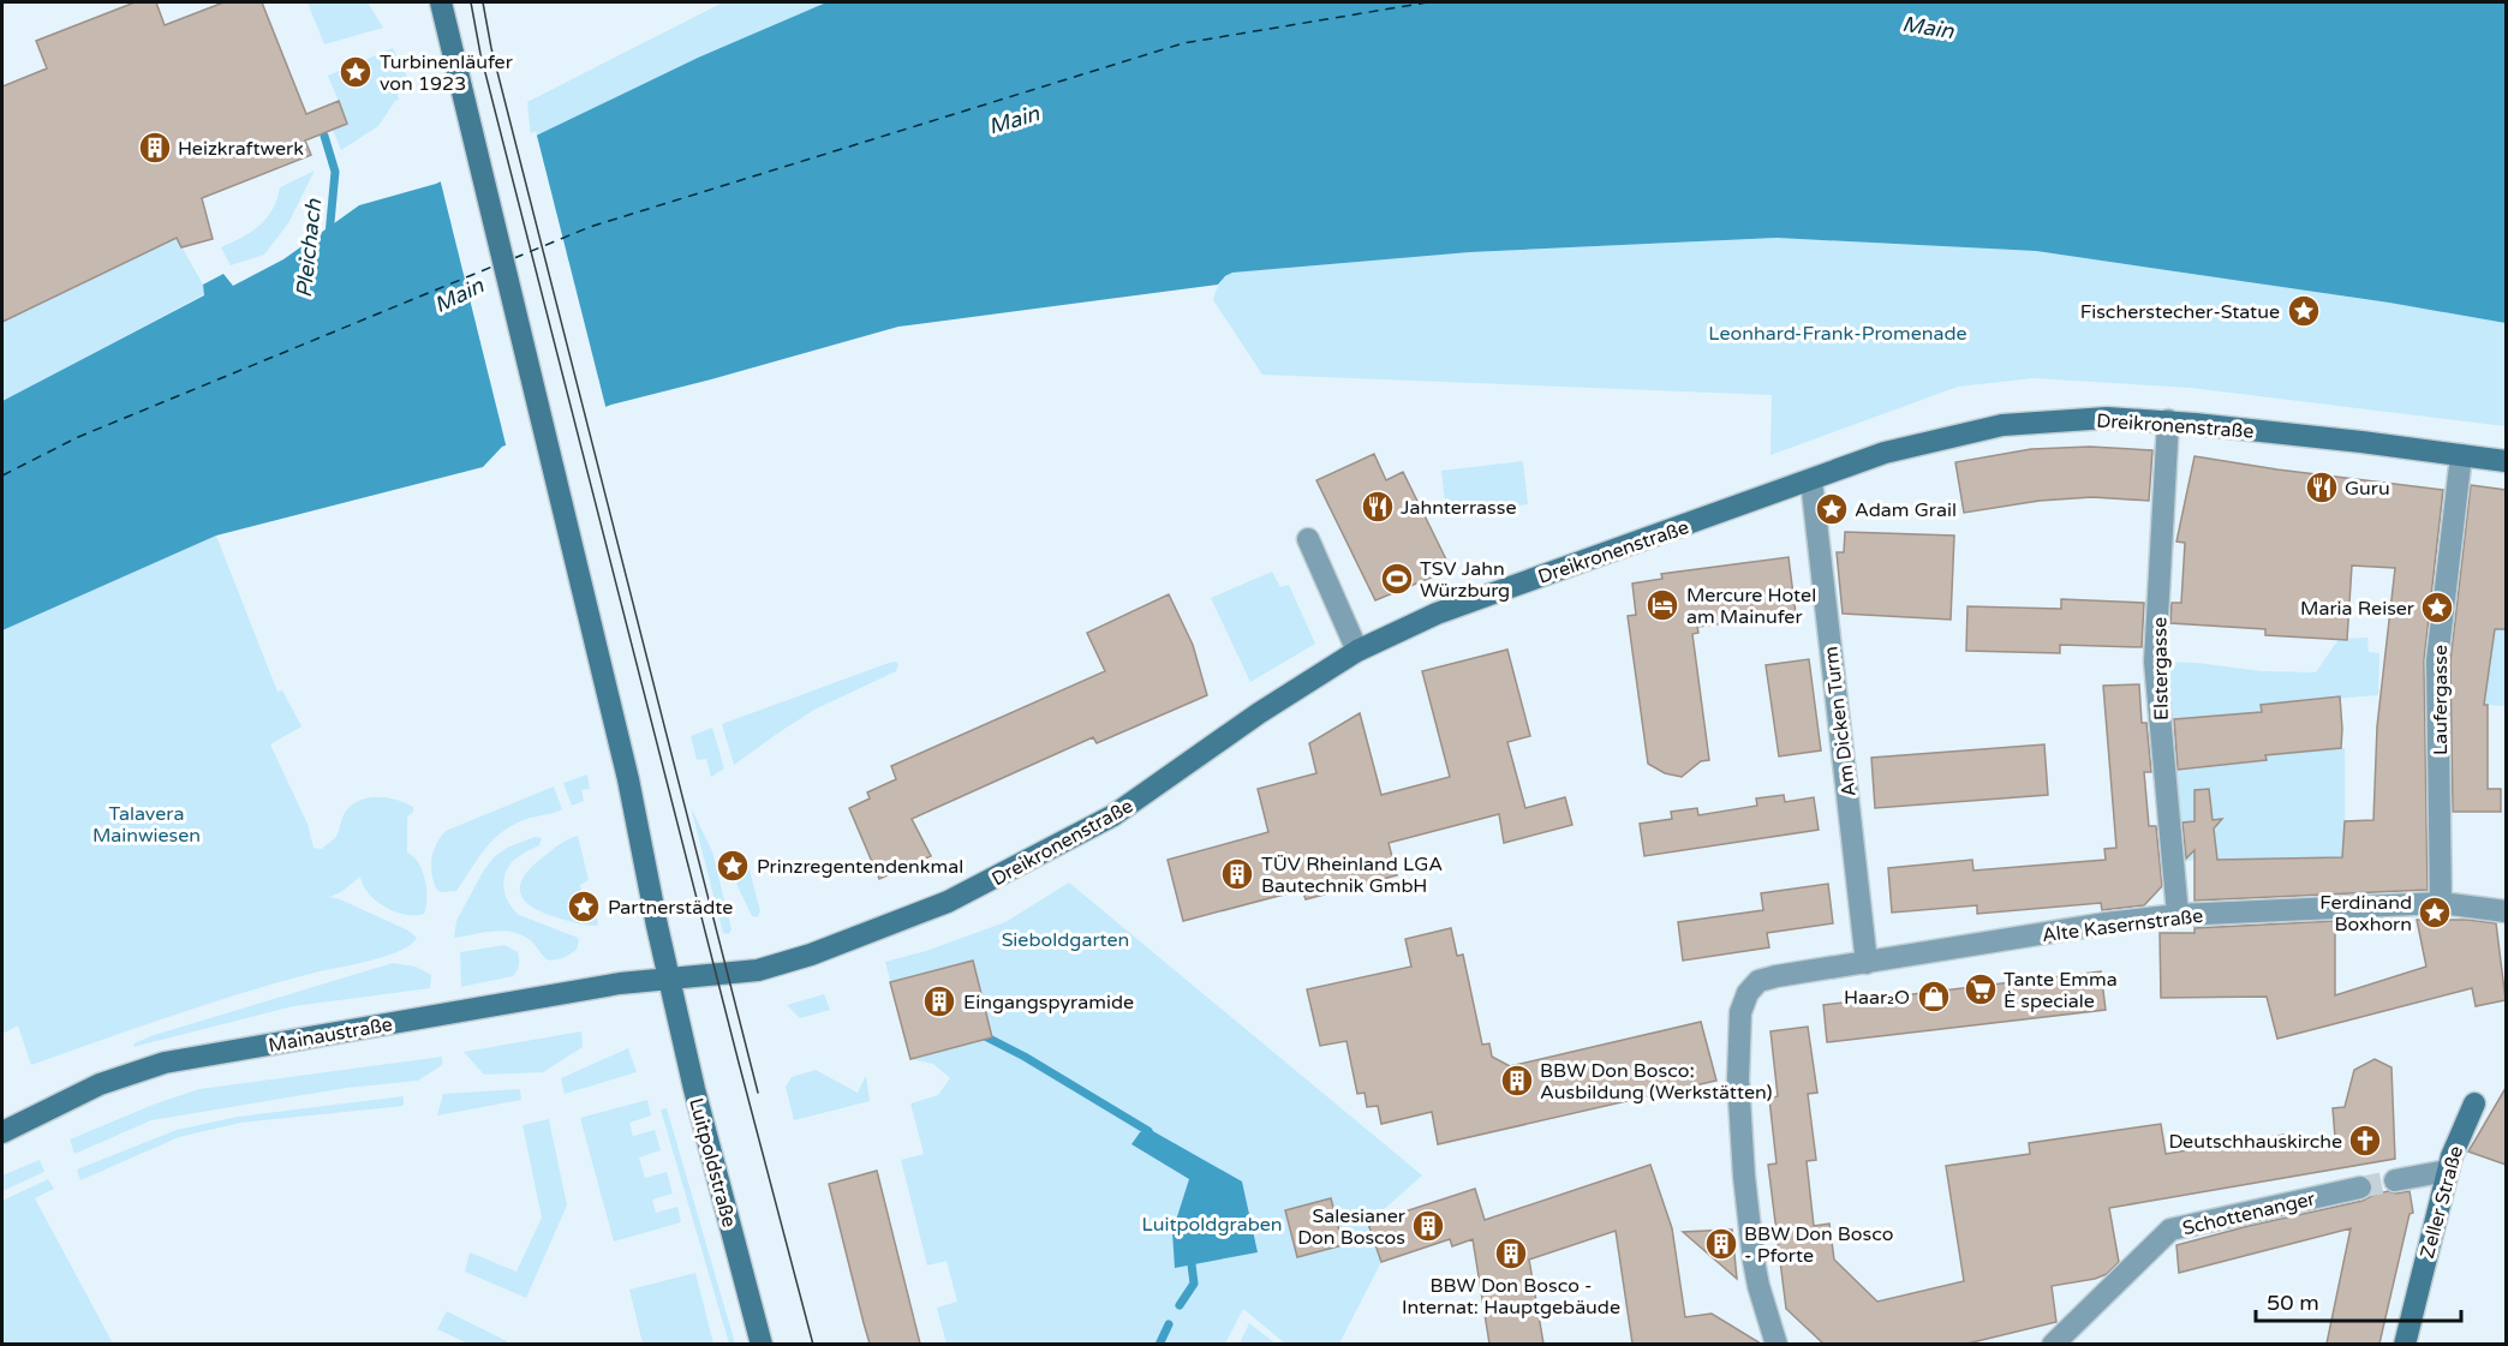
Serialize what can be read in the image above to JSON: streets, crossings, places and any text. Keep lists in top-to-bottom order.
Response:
{
  "streets": {
    "main road": [
      "Dreikronenstraße",
      "Mainaustraße",
      "Luitpoldstraße",
      "Zeller Straße"
    ],
    "street": [
      "Elstergasse",
      "Laufergasse",
      "Am Dicken Turm",
      "Alte Kasernstraße",
      "Schottenanger"
    ]
  },
  "crossings": [
    ["Dreikronenstraße", "Elstergasse"],
    ["Dreikronenstraße", "Laufergasse"],
    ["Dreikronenstraße", "Am Dicken Turm"],
    ["Dreikronenstraße", "Mainaustraße"],
    ["Dreikronenstraße", "Luitpoldstraße"],
    ["Elstergasse", "Alte Kasernstraße"],
    ["Laufergasse", "Alte Kasernstraße"],
    ["Am Dicken Turm", "Alte Kasernstraße"],
    ["Mainaustraße", "Luitpoldstraße"]
  ],
  "water": ["Main", "Pleichach"],
  "parks": [
    "Leonhard-Frank-Promenade",
    "Talavera Mainwiesen",
    "Sieboldgarten",
    "Luitpoldgraben"
  ],
  "places": {
    "place": [
      "Turbinenläufer von 1923",
      "Fischerstecher-Statue",
      "Adam Grail",
      "Maria Reiser",
      "Prinzregentendenkmal",
      "Partnerstädte",
      "Ferdinand Boxhorn"
    ],
    "building": [
      "Heizkraftwerk",
      "TÜV Rheinland LGA Bautechnik GmbH",
      "Eingangspyramide",
      "BBW Don Bosco: Ausbildung (Werkstätten)",
      "Salesianer Don Boscos",
      "BBW Don Bosco - Pforte",
      "BBW Don Bosco - Internat: Hauptgebäude"
    ],
    "restaurant": ["Guru", "Jahnterrasse"],
    "sports": ["TSV Jahn Würzburg"],
    "hotel": ["Mercure Hotel am Mainufer"],
    "supermarket": ["Tante Emma È speciale"],
    "shop": ["Haar₂O"],
    "church": ["Deutschhauskirche"]
  },
  "scale_bar": "50 m"
}
